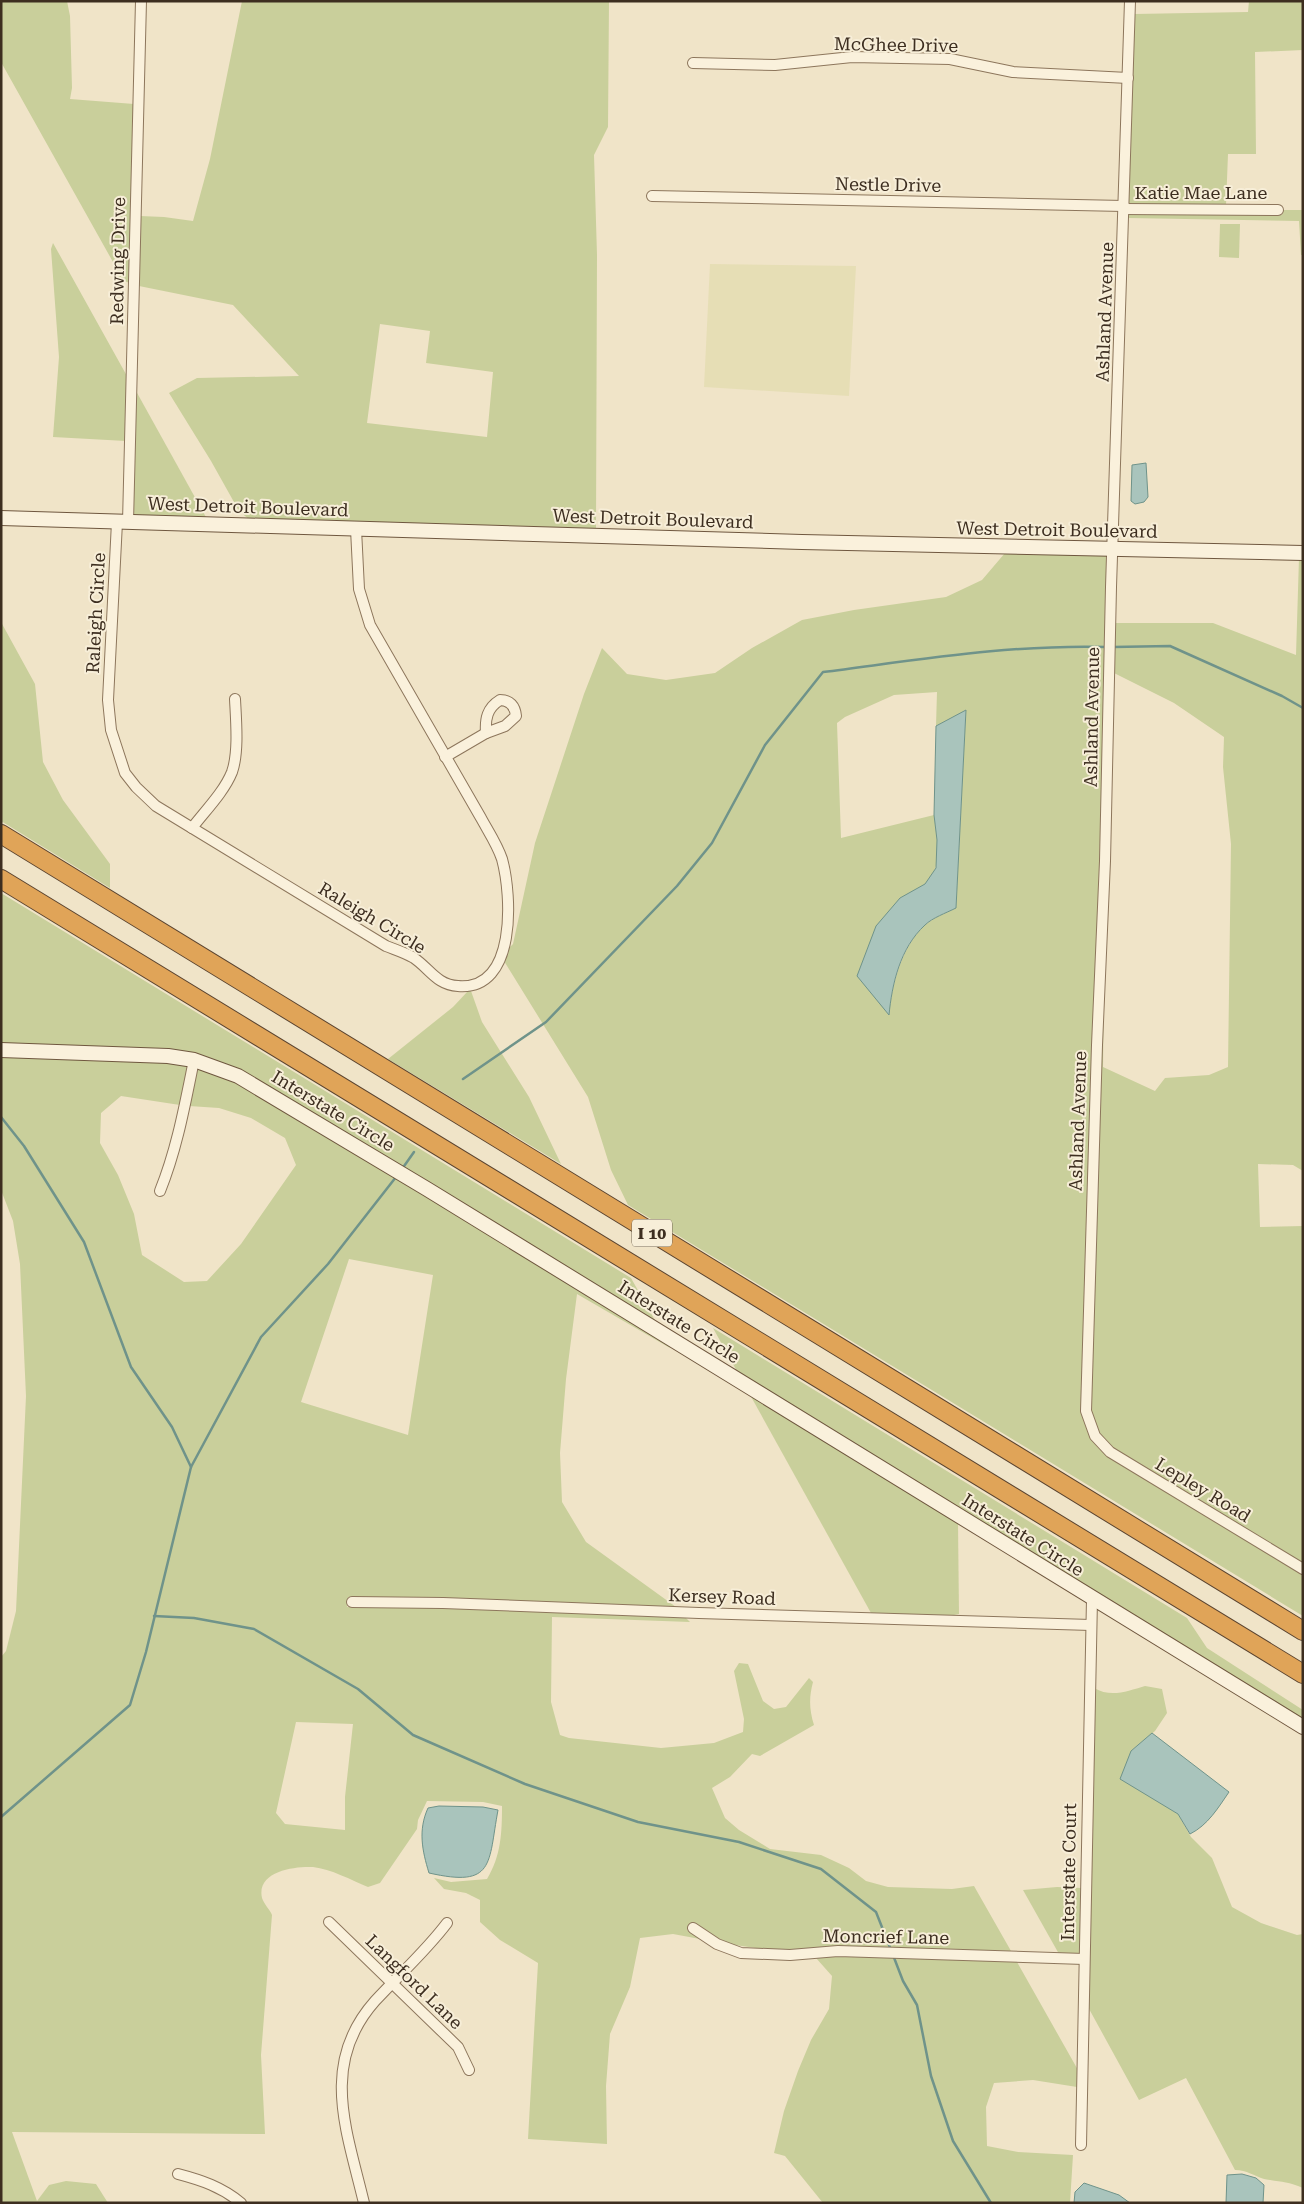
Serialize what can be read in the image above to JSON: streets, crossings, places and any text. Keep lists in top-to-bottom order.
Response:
{
  "streets": {
    "highway": ["I 10"],
    "street": [
      "McGhee Drive",
      "Nestle Drive",
      "Katie Mae Lane",
      "Redwing Drive",
      "Ashland Avenue",
      "West Detroit Boulevard",
      "Raleigh Circle",
      "Interstate Circle",
      "Lepley Road",
      "Kersey Road",
      "Interstate Court",
      "Moncrief Lane",
      "Langford Lane"
    ]
  },
  "crossings": [
    ["McGhee Drive", "Ashland Avenue"],
    ["Nestle Drive", "Katie Mae Lane"],
    ["Nestle Drive", "Ashland Avenue"],
    ["Katie Mae Lane", "Ashland Avenue"],
    ["Redwing Drive", "West Detroit Boulevard"],
    ["Redwing Drive", "Raleigh Circle"],
    ["Ashland Avenue", "West Detroit Boulevard"],
    ["Ashland Avenue", "Lepley Road"],
    ["West Detroit Boulevard", "Raleigh Circle"],
    ["Interstate Circle", "Interstate Court"],
    ["Kersey Road", "Interstate Court"],
    ["Interstate Court", "Moncrief Lane"]
  ]
}
